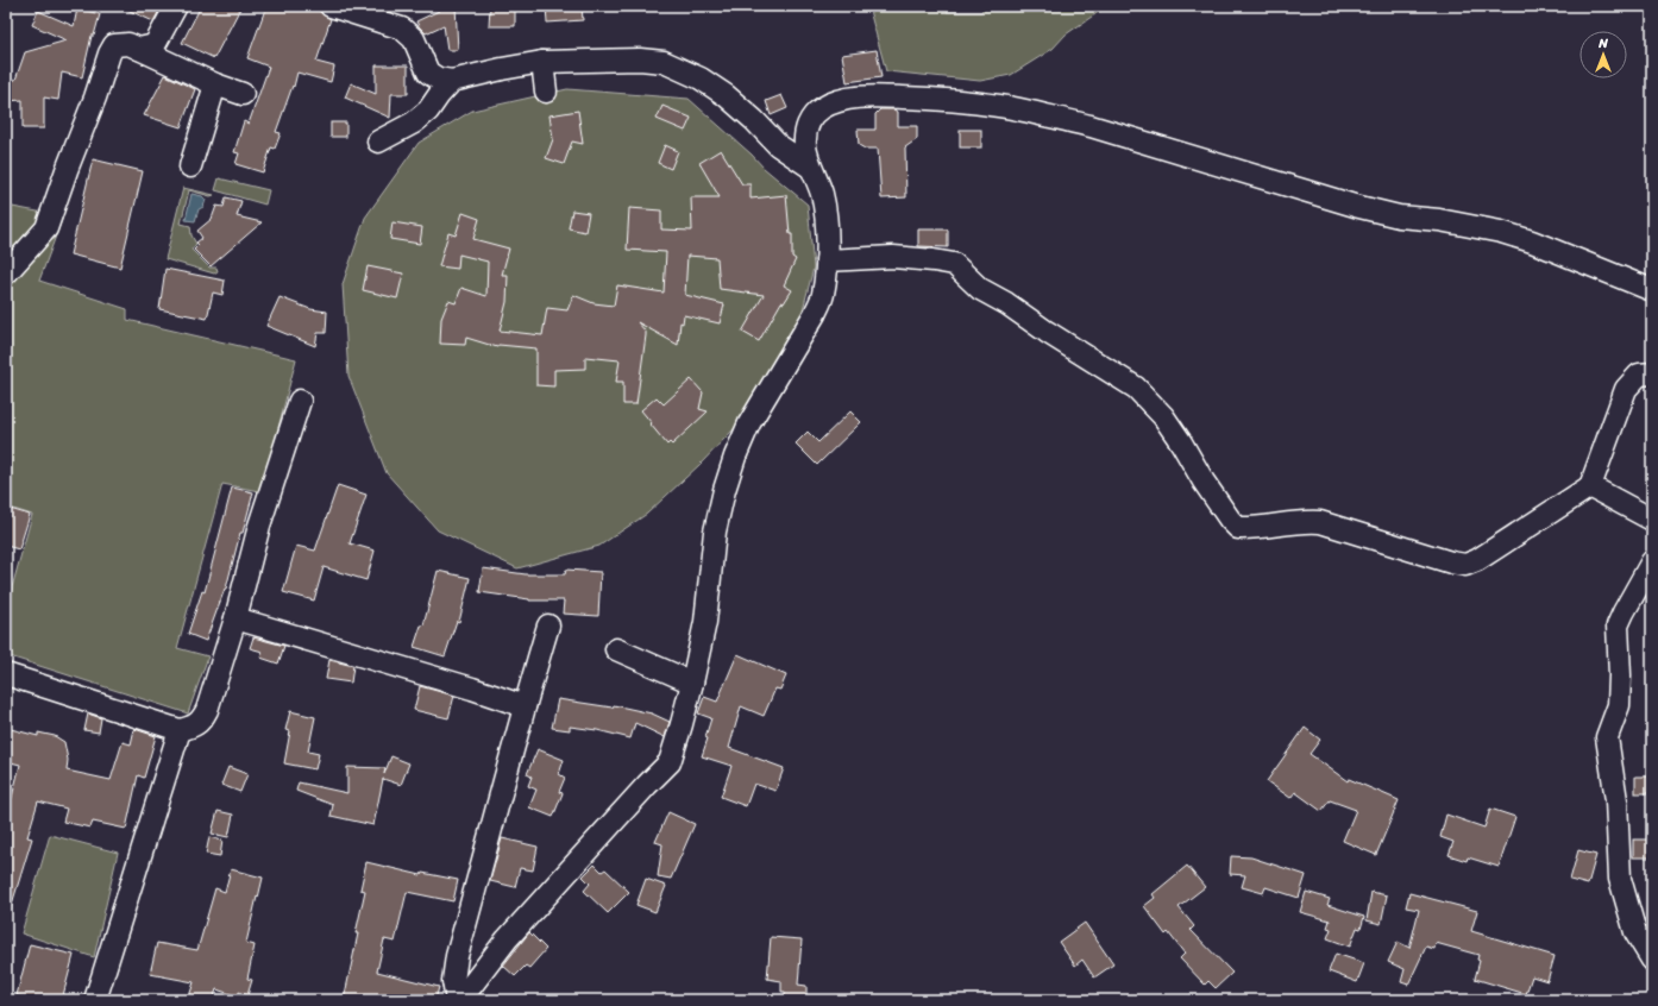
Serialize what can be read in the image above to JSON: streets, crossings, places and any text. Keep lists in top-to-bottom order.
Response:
{
  "north": "top"
}
